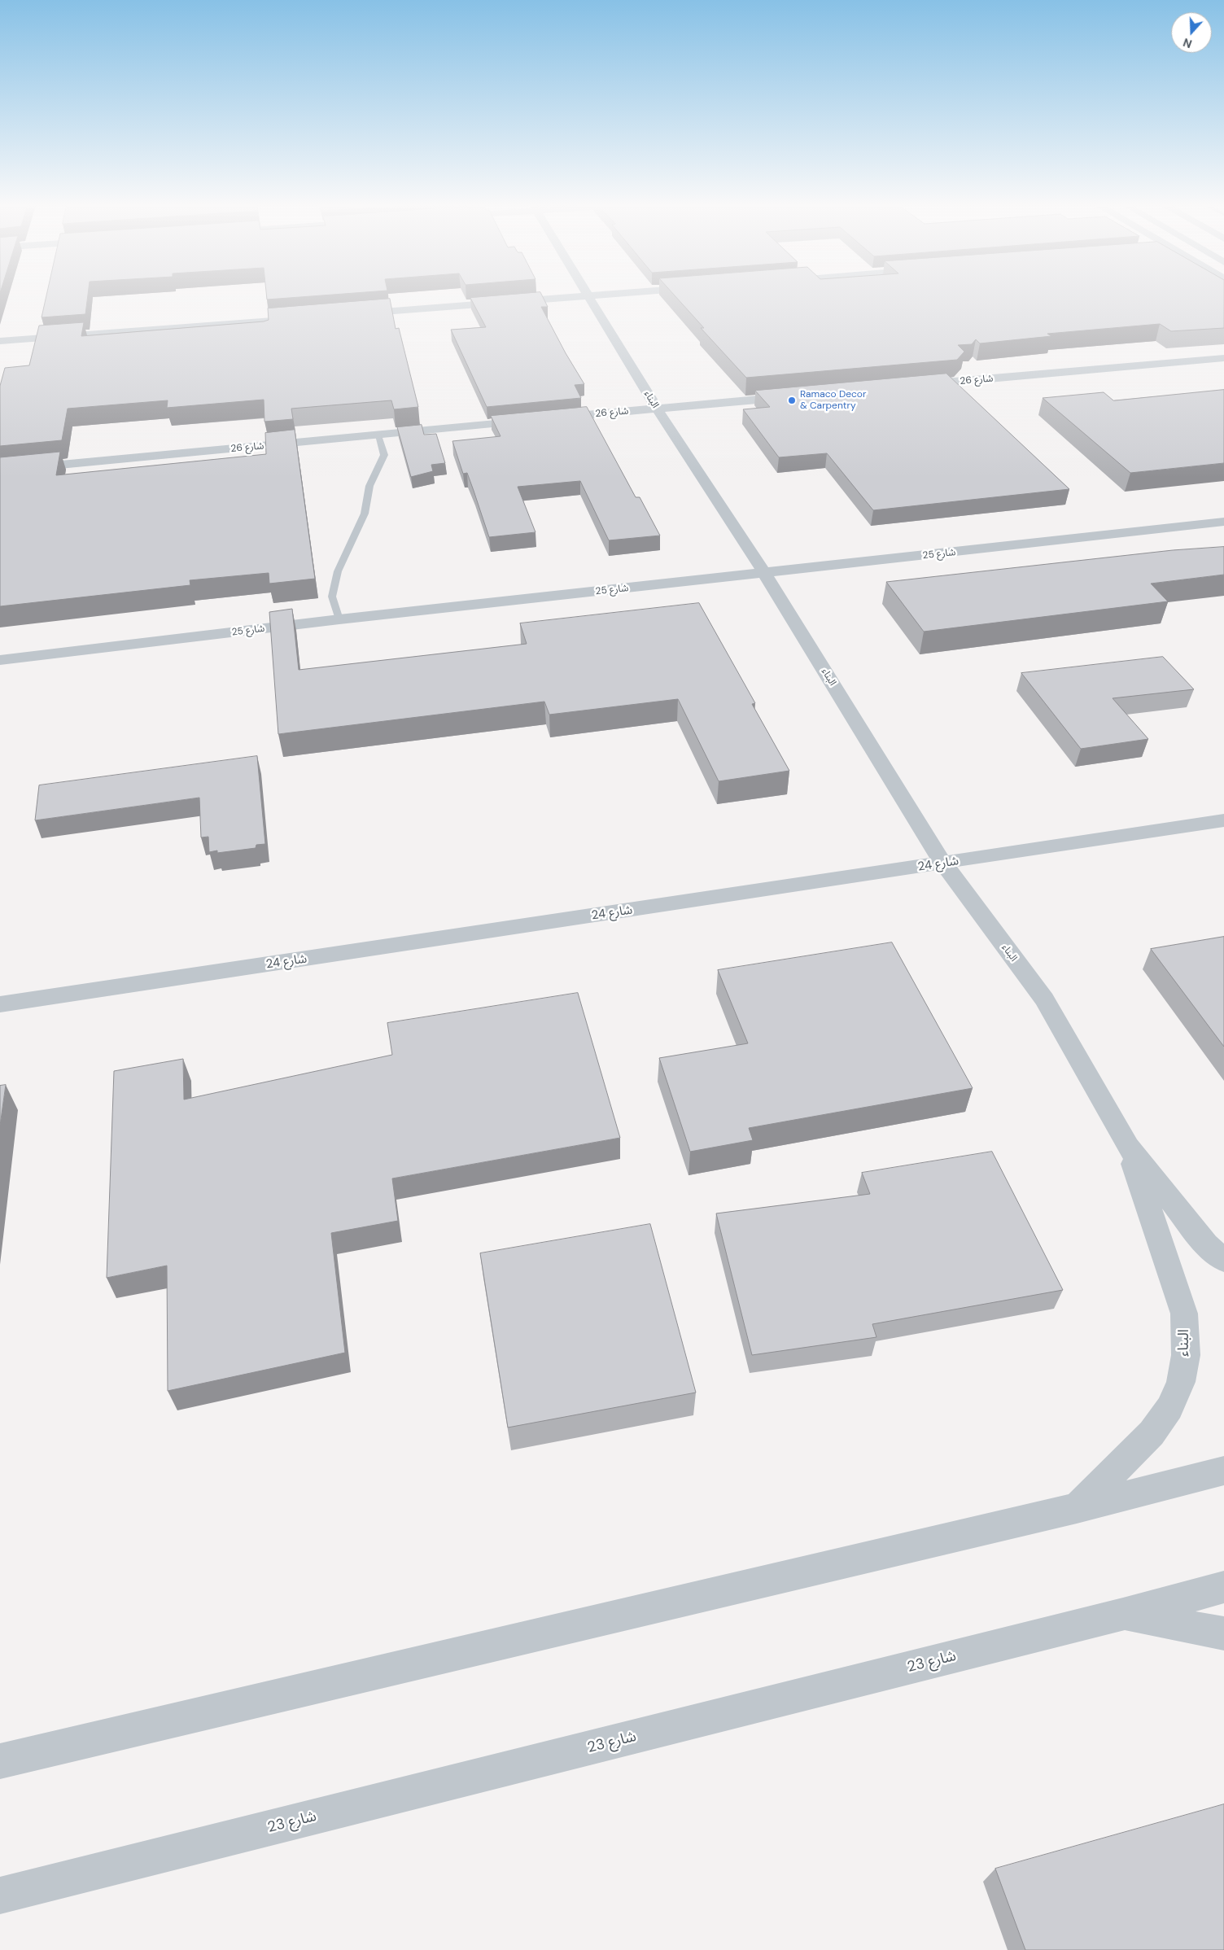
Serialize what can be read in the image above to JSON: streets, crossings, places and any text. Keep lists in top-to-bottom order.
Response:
{
  "streets": {
    "street": [
      "شارع 26",
      "البناء",
      "شارع 25",
      "شارع 24",
      "شارع 23"
    ]
  },
  "crossings": [
    ["شارع 26", "البناء"],
    ["البناء", "شارع 25"],
    ["البناء", "شارع 24"]
  ],
  "places": ["Ramaco Decor & Carpentry"],
  "north": "bottom"
}
